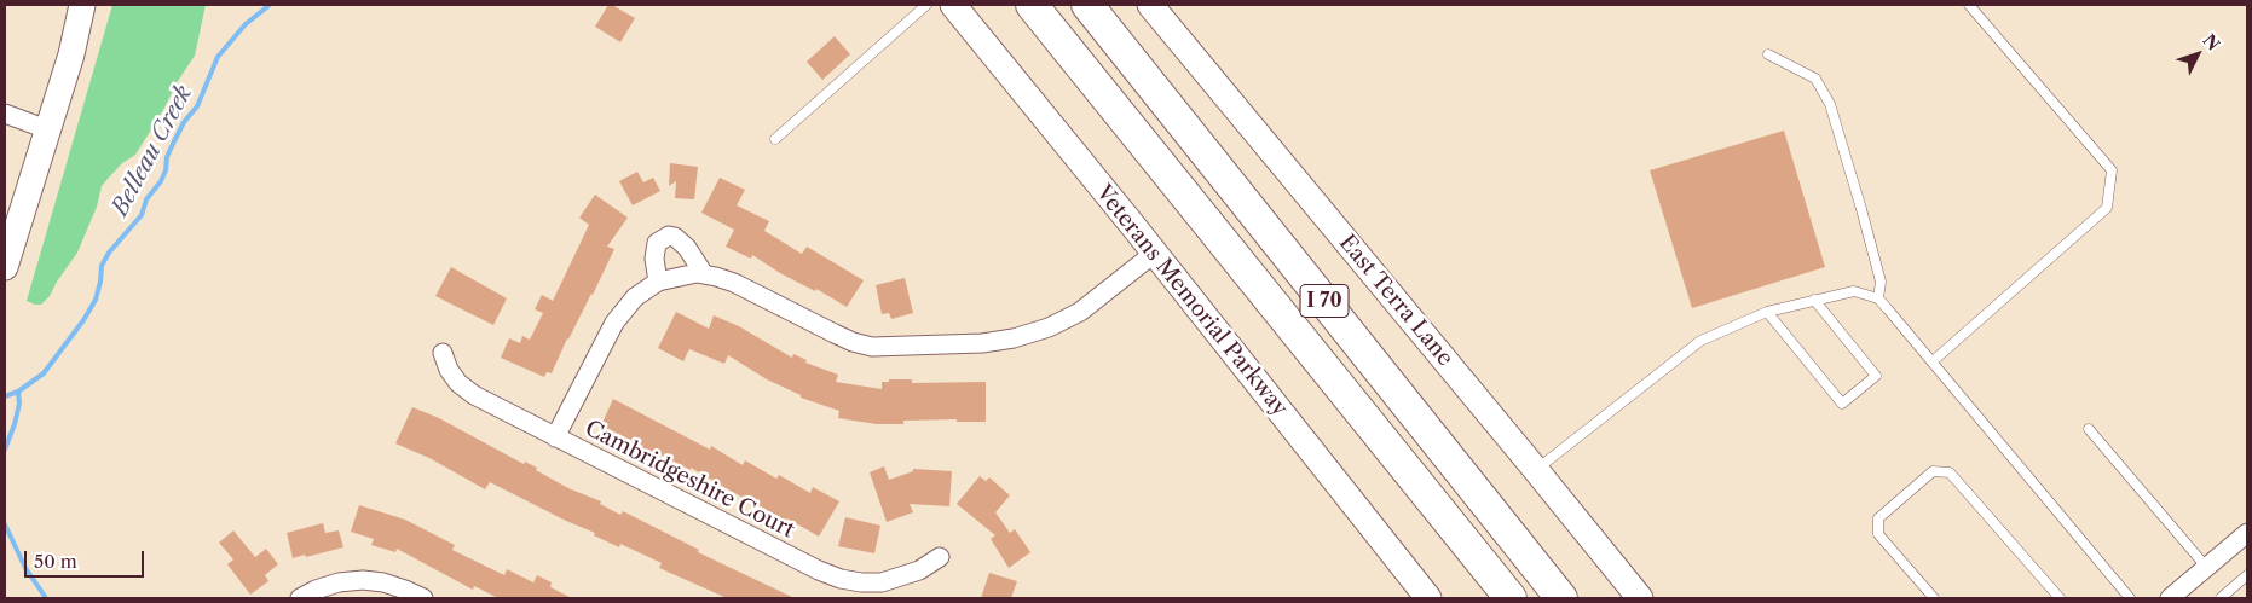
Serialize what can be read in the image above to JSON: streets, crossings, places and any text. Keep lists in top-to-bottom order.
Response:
{
  "streets": {
    "highway": ["I 70"],
    "street": ["Veterans Memorial Parkway", "East Terra Lane", "Cambridgeshire Court"]
  },
  "water": ["Belleau Creek"],
  "scale_bar": "50 m",
  "north": "top right"
}
